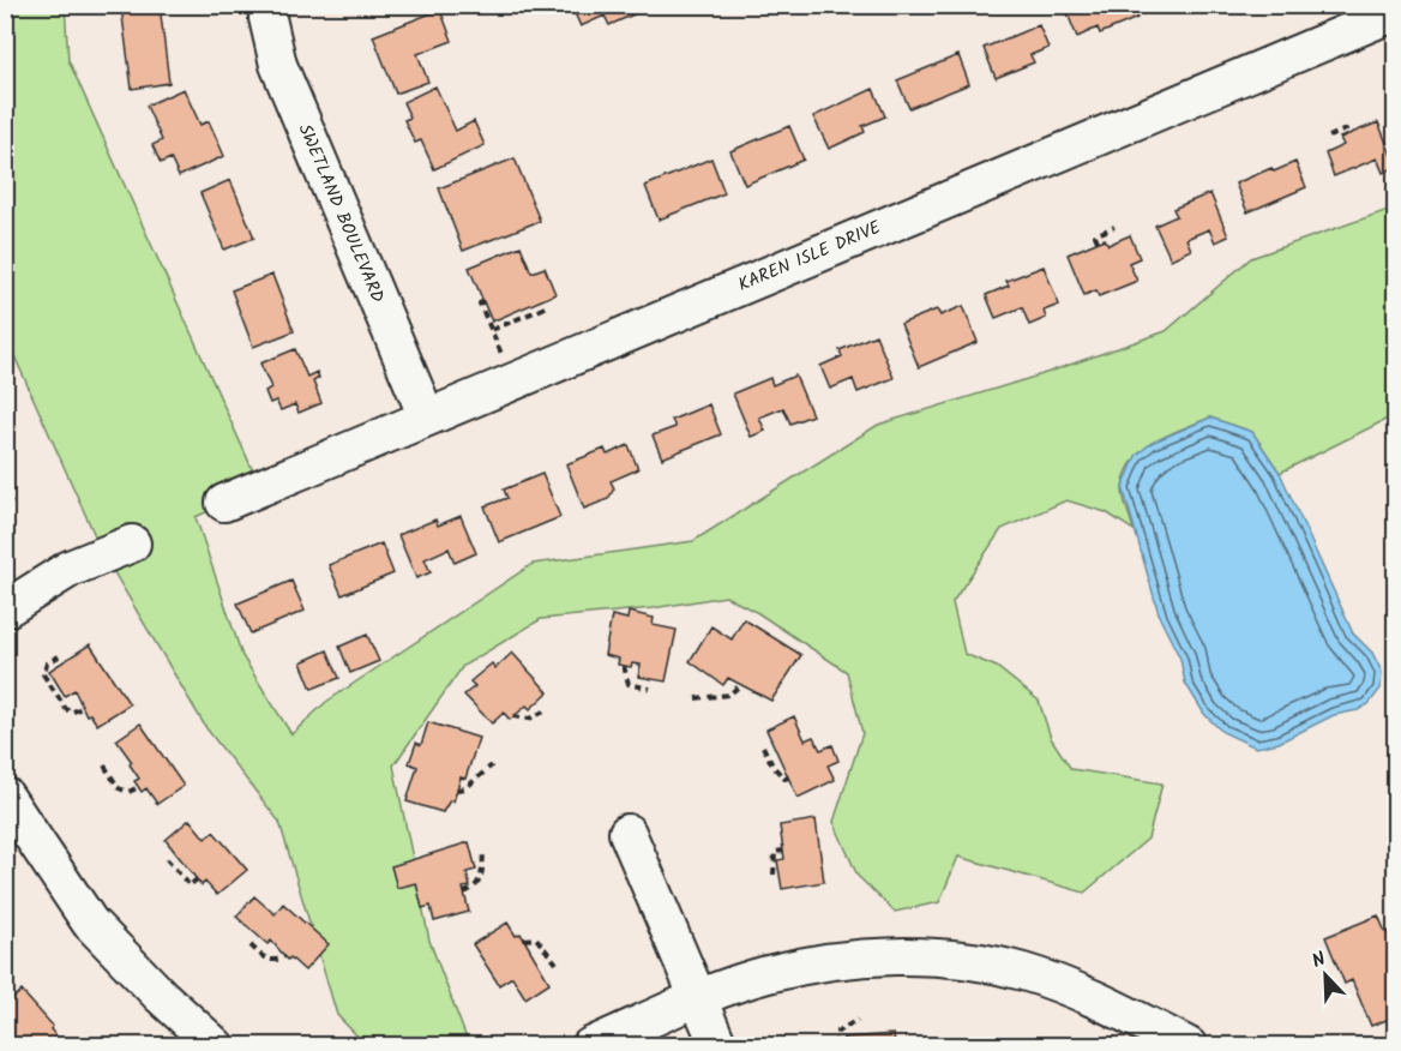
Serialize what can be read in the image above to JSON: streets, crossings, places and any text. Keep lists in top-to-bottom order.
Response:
{
  "streets": {
    "street": ["SWETLAND BOULEVARD", "KAREN ISLE DRIVE"]
  },
  "crossings": [
    ["SWETLAND BOULEVARD", "KAREN ISLE DRIVE"]
  ],
  "north": "top left"
}
